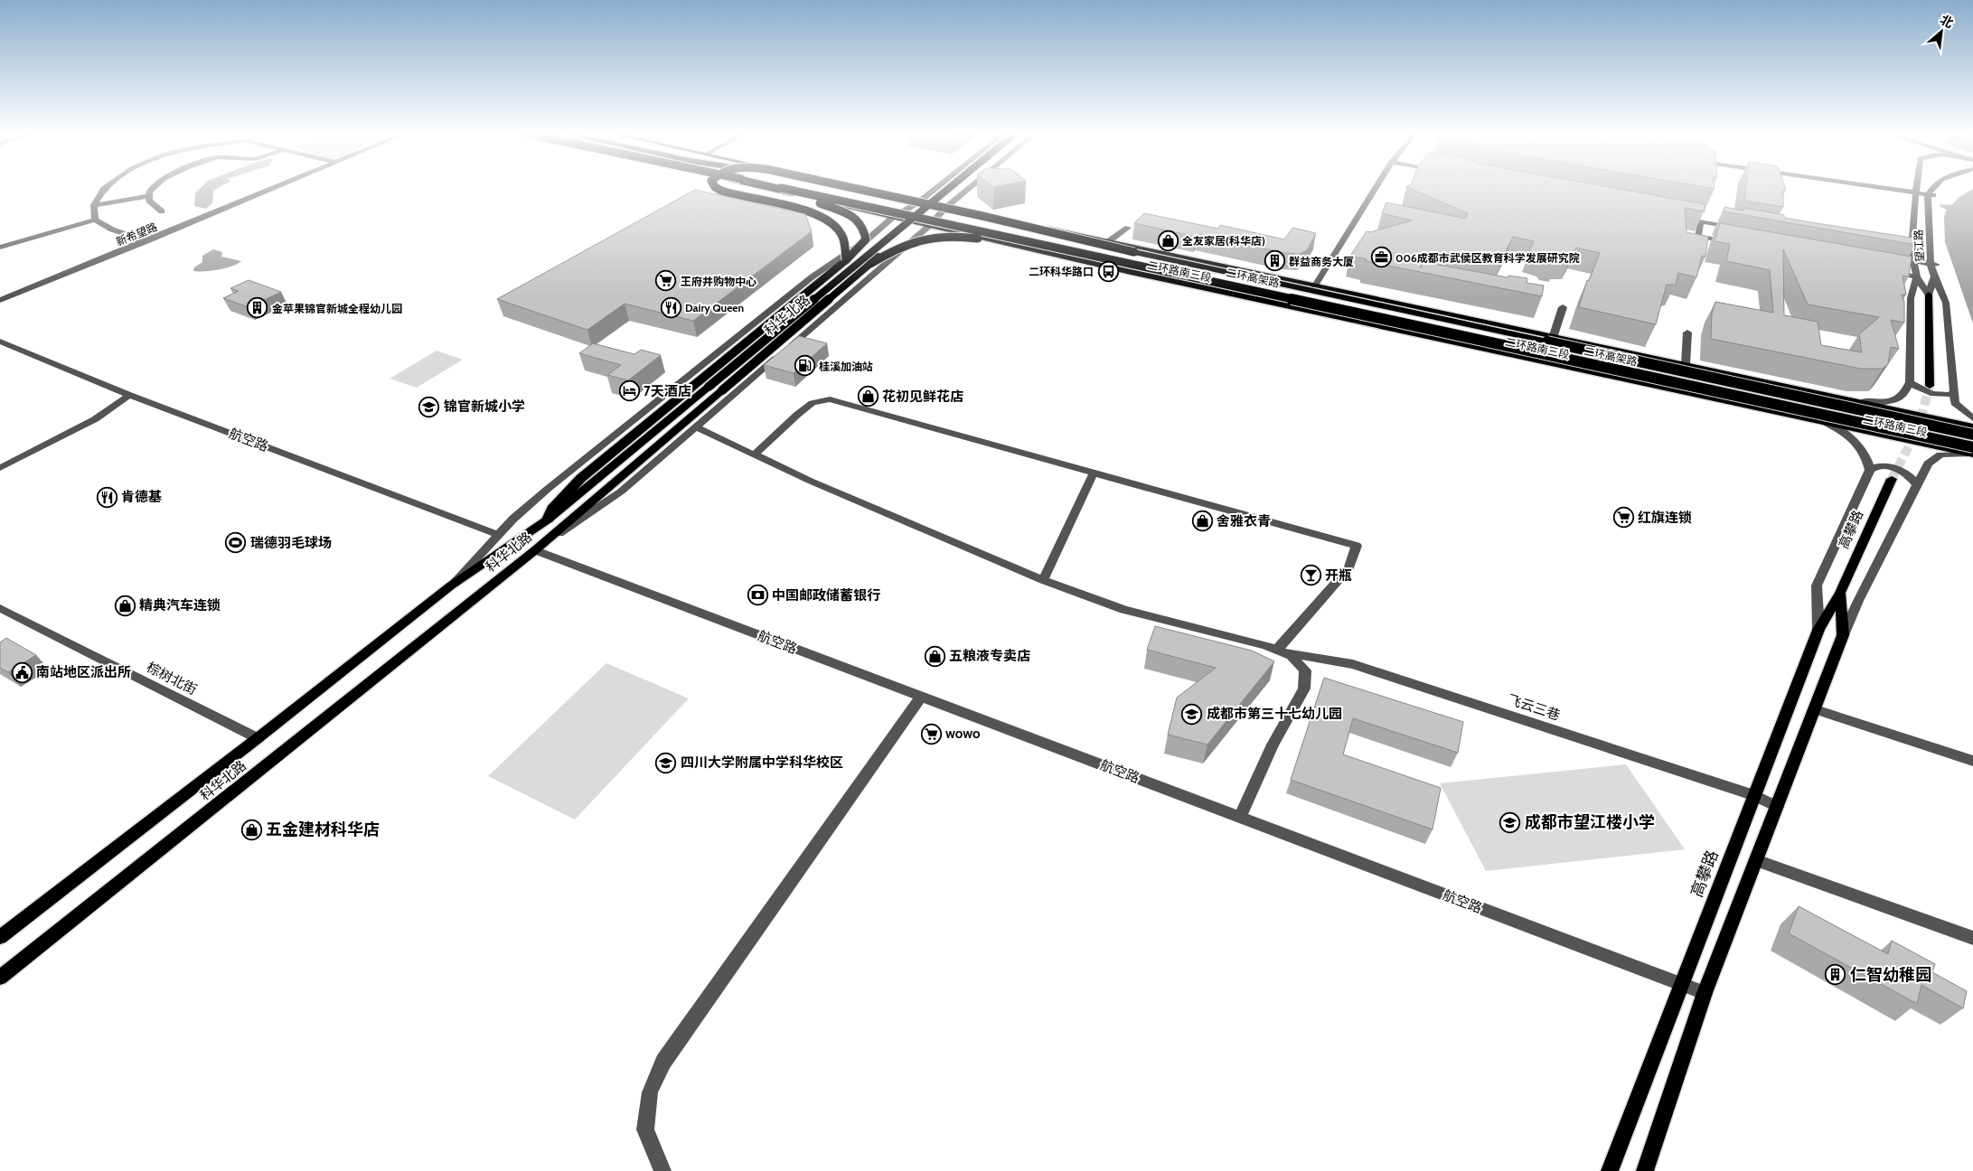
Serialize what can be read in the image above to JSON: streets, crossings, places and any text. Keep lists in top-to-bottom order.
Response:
{
  "streets": {
    "highway": ["二环高架路"],
    "main road": [
      "望江路",
      "二环路南三段",
      "科华北路",
      "高攀路"
    ],
    "street": [
      "新希望路",
      "航空路",
      "棕树北街",
      "飞云三巷"
    ]
  },
  "crossings": [
    ["二环路南三段", "二环高架路"],
    ["科华北路", "航空路"],
    ["科华北路", "棕树北街"],
    ["航空路", "高攀路"],
    ["高攀路", "飞云三巷"]
  ],
  "places": {
    "shop": [
      "全友家居(科华店)",
      "花初见鲜花店",
      "舍雅衣青",
      "精典汽车连锁",
      "五粮液专卖店",
      "五金建材科华店"
    ],
    "office": ["006成都市武侯区教育科学发展研究院"],
    "building": ["群益商务大厦", "金苹果锦官新城全程幼儿园", "仁智幼稚园"],
    "bus stop": ["二环科华路口"],
    "supermarket": ["王府井购物中心", "红旗连锁", "wowo"],
    "restaurant": ["Dairy Queen", "肯德基"],
    "fuel station": ["桂溪加油站"],
    "hotel": ["7天酒店"],
    "school or university": [
      "锦官新城小学",
      "成都市第三十七幼儿园",
      "四川大学附属中学科华校区",
      "成都市望江楼小学"
    ],
    "sports": ["瑞德羽毛球场"],
    "bar": ["开瓶"],
    "bank": ["中国邮政储蓄银行"],
    "public building": ["南站地区派出所"]
  },
  "north": "top right"
}
